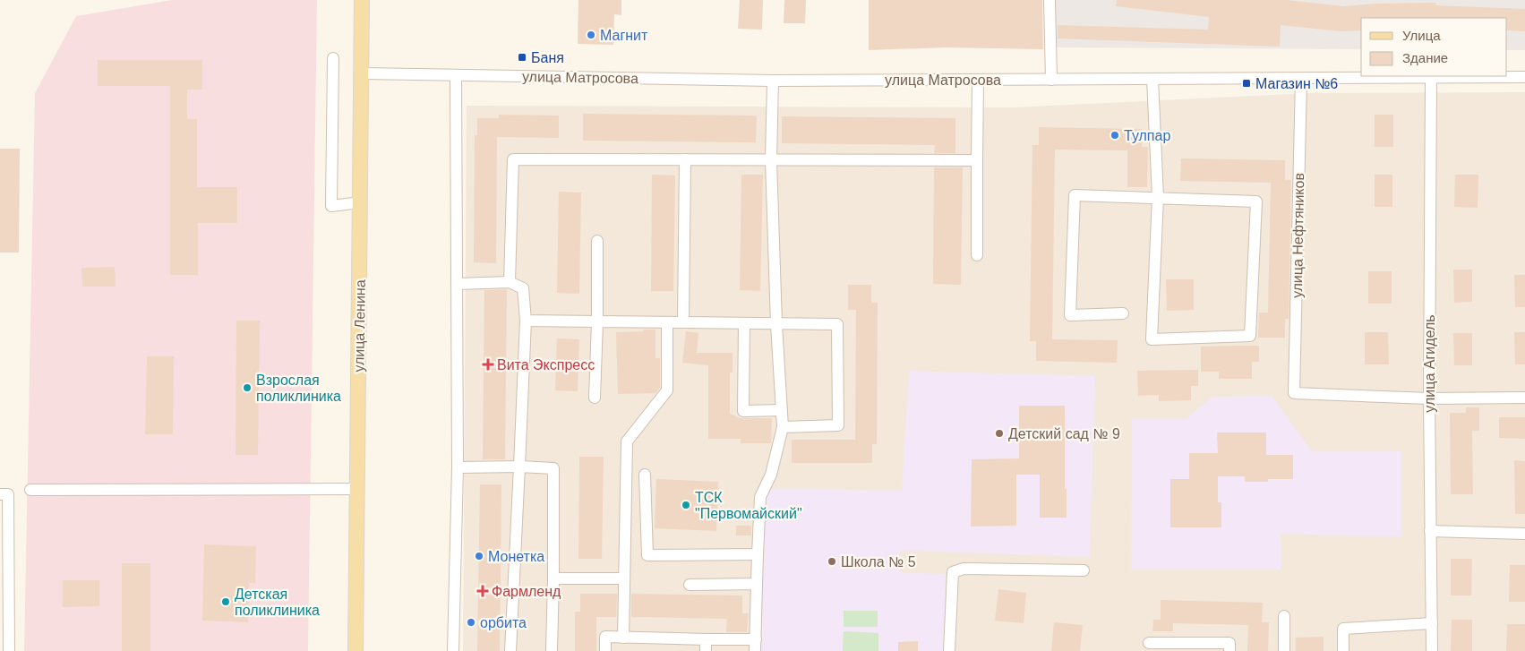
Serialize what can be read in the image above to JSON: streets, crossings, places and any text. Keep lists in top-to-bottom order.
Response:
{
  "streets": {
    "main road": ["улица Ленина"],
    "street": ["улица Матросова", "улица Нефтяников", "улица Агидель"]
  },
  "crossings": [
    ["улица Матросова", "улица Нефтяников"],
    ["улица Матросова", "улица Ленина"],
    ["улица Матросова", "улица Агидель"],
    ["улица Нефтяников", "улица Агидель"]
  ],
  "places": {
    "other": [
      "Магнит",
      "Тулпар",
      "Взрослая поликлиника",
      "Детский сад № 9",
      "ТСК \"Первомайский\"",
      "Монетка",
      "Школа № 5",
      "Детская поликлиника",
      "орбита"
    ],
    "transit": ["Баня", "Магазин №6"],
    "health": ["Вита Экспресс", "Фармленд"]
  },
  "legend": ["Улица", "Здание"]
}
